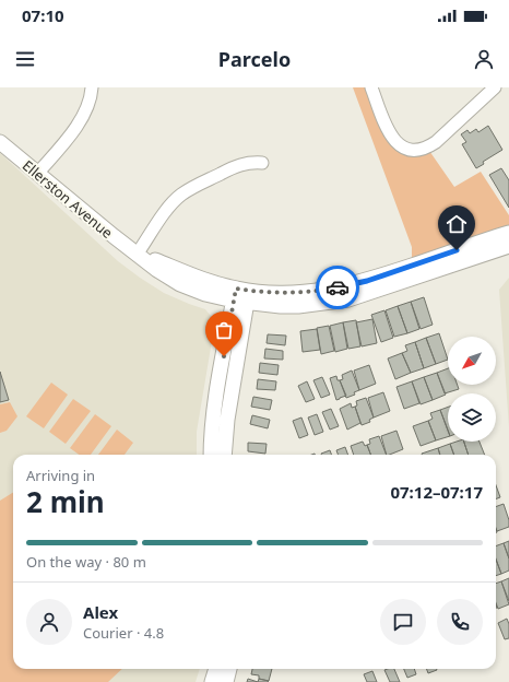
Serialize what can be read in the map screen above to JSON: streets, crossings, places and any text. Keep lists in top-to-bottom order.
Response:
{
  "streets": {
    "street": ["Ellerston Avenue"]
  },
  "north": "bottom left",
  "page": {
    "status": "07:10",
    "header": "Parcelo",
    "heading": ["2 min", "Arriving in", "07:12–07:17"],
    "panel": ["Alex", "Courier · 4.8"],
    "bar": "On the way · 80 m"
  }
}
